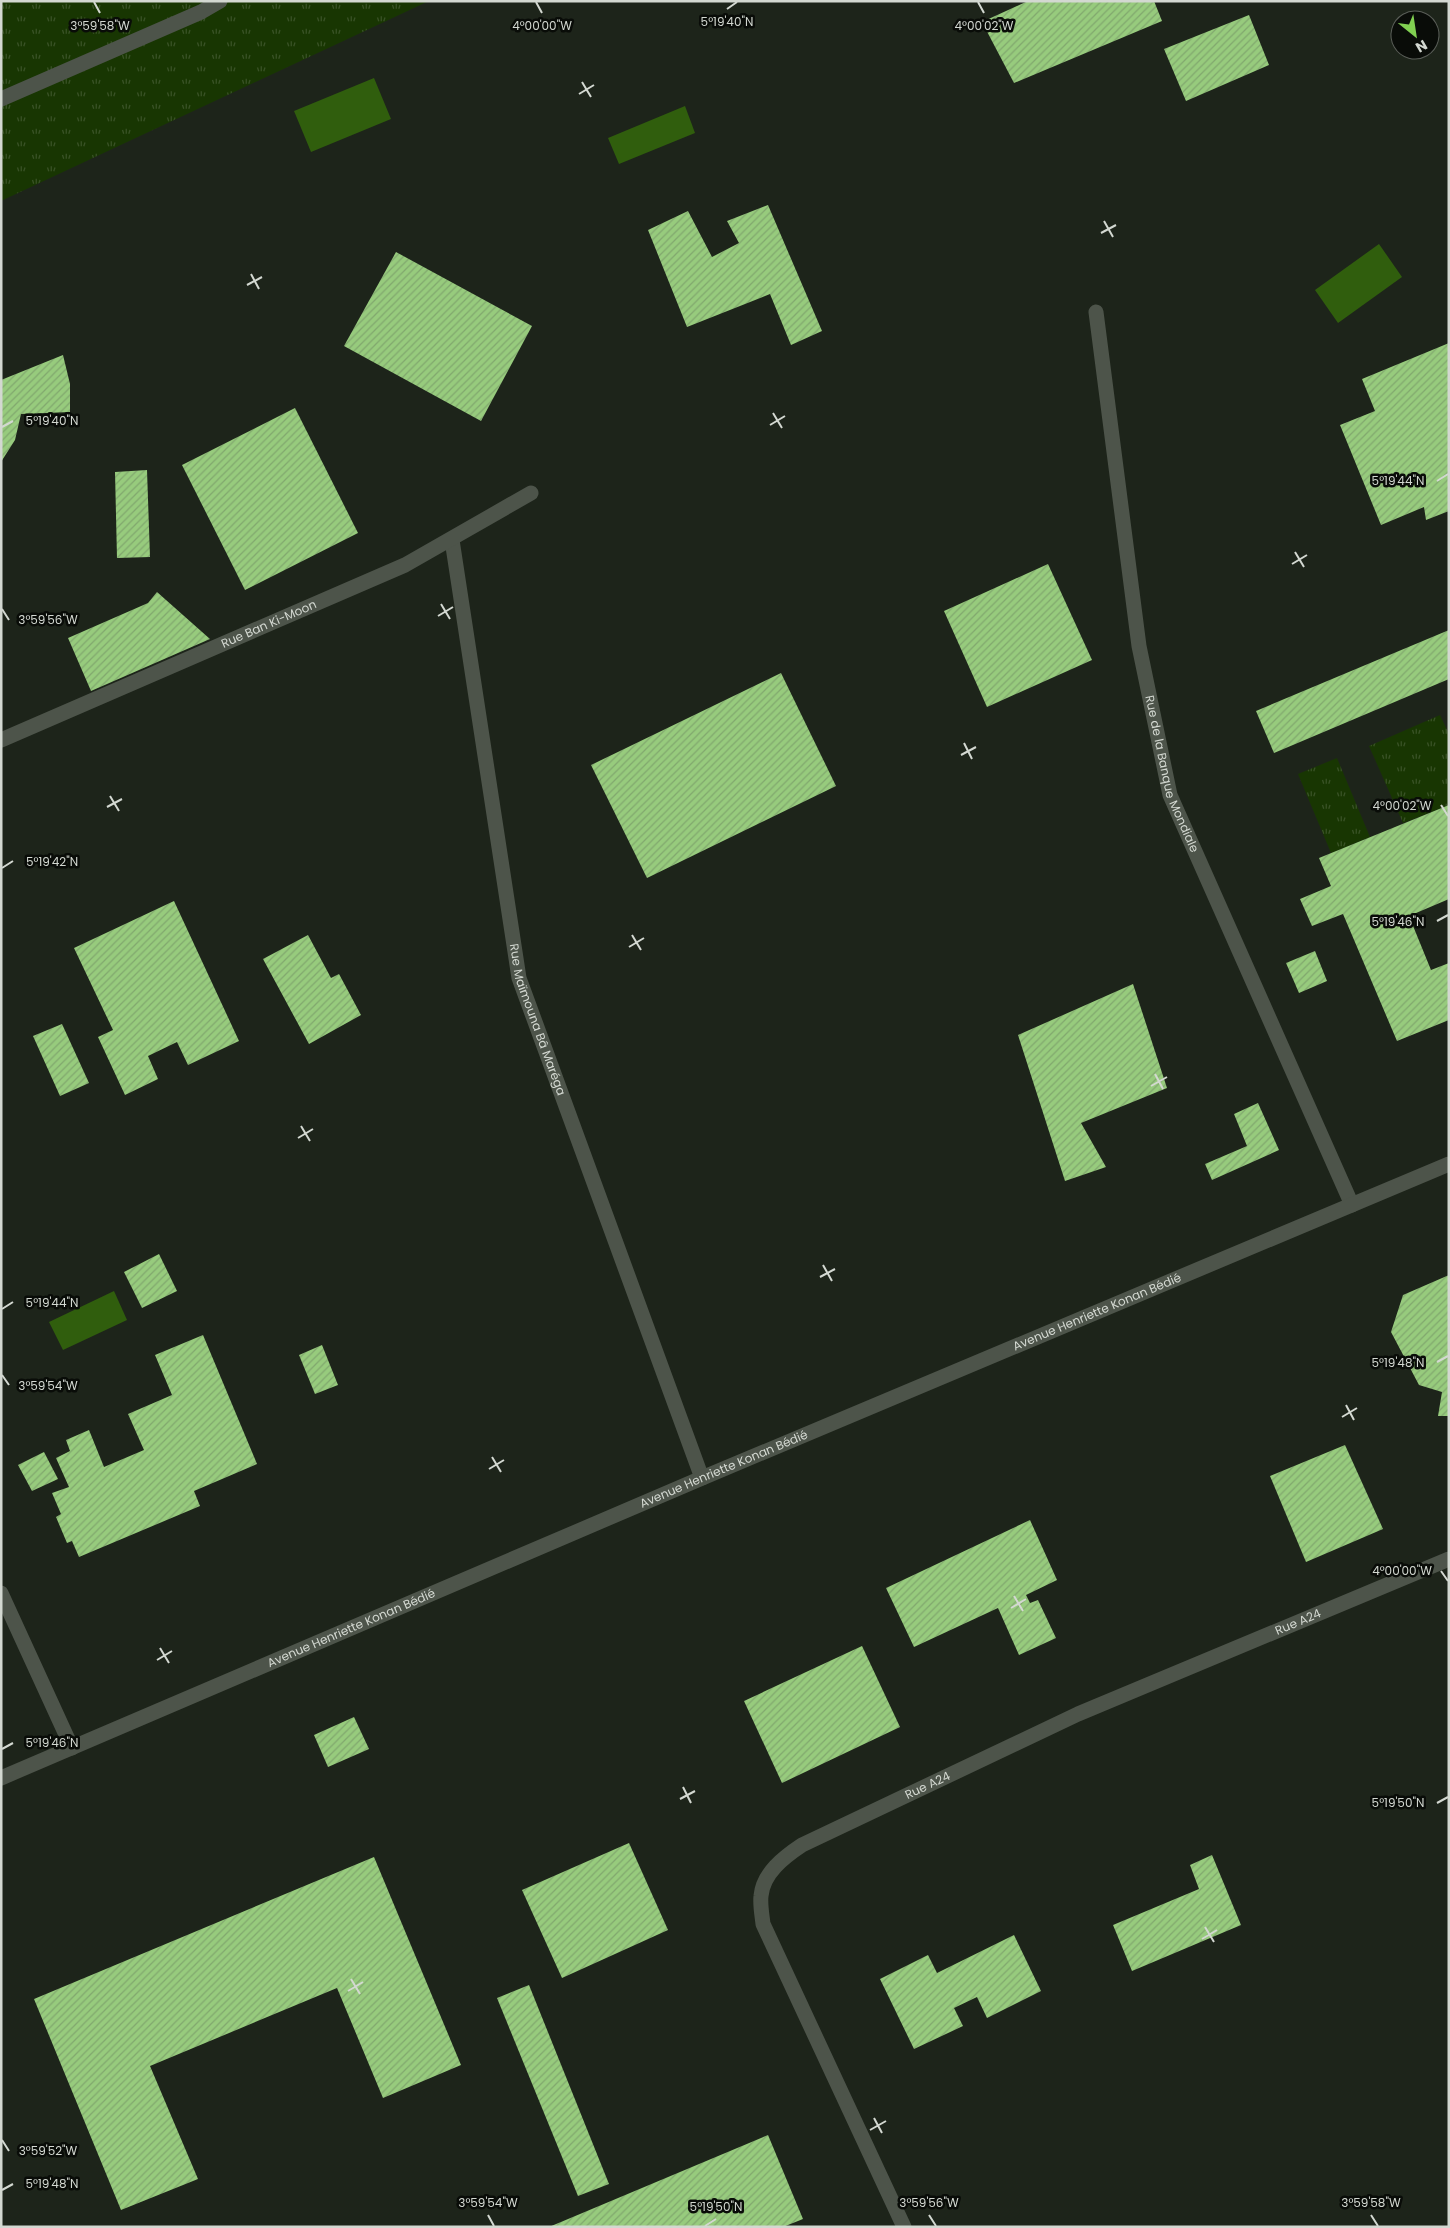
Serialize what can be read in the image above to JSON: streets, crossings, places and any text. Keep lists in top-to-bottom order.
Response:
{
  "streets": {
    "street": [
      "Rue Ban Ki-Moon",
      "Rue de la Banque Mondiale",
      "Rue Maïmouna Bâ Maréga",
      "Avenue Henriette Konan Bédié",
      "Rue A24"
    ]
  },
  "crossings": [
    ["Rue Ban Ki-Moon", "Rue Maïmouna Bâ Maréga"],
    ["Rue de la Banque Mondiale", "Avenue Henriette Konan Bédié"],
    ["Rue Maïmouna Bâ Maréga", "Avenue Henriette Konan Bédié"]
  ],
  "north": "bottom right",
  "coordinates": [
    "5°19'40\"N",
    "4°00'02\"W",
    "3°59'58\"W",
    "4°00'00\"W",
    "5°19'44\"N",
    "3°59'56\"W",
    "5°19'42\"N",
    "5°19'46\"N",
    "5°19'48\"N",
    "3°59'54\"W",
    "5°19'50\"N",
    "3°59'52\"W"
  ]
}
